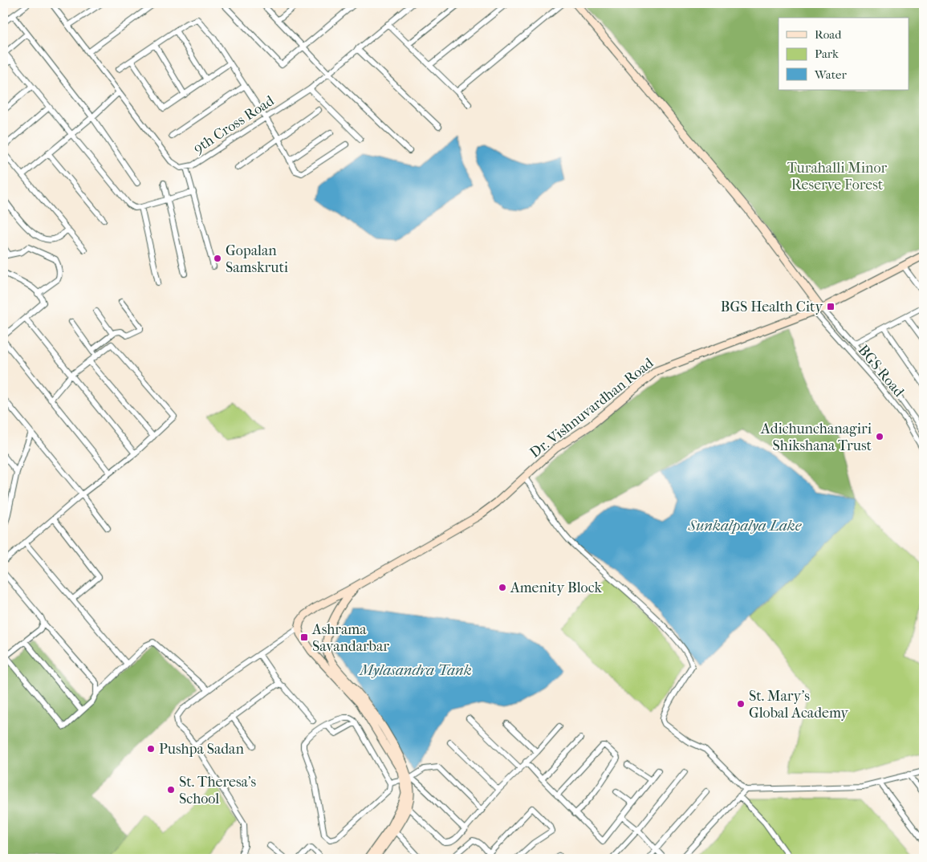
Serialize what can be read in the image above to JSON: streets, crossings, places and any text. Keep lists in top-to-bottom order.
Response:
{
  "streets": {
    "main road": ["Dr. Vishnuvardhan Road"],
    "street": ["9th Cross Road", "BGS Road"]
  },
  "crossings": [
    ["BGS Road", "Dr. Vishnuvardhan Road"]
  ],
  "water": ["Sunkalpalya Lake", "Mylasandra Tank"],
  "parks": ["Turahalli Minor Reserve Forest"],
  "places": {
    "other": [
      "Gopalan Samskruti",
      "Adichunchanagiri Shikshana Trust",
      "Amenity Block",
      "St. Mary's Global Academy",
      "Pushpa Sadan",
      "St. Theresa's School"
    ],
    "transit": ["BGS Health City", "Ashrama Savandarbar"]
  },
  "legend": ["Road", "Park", "Water"]
}
